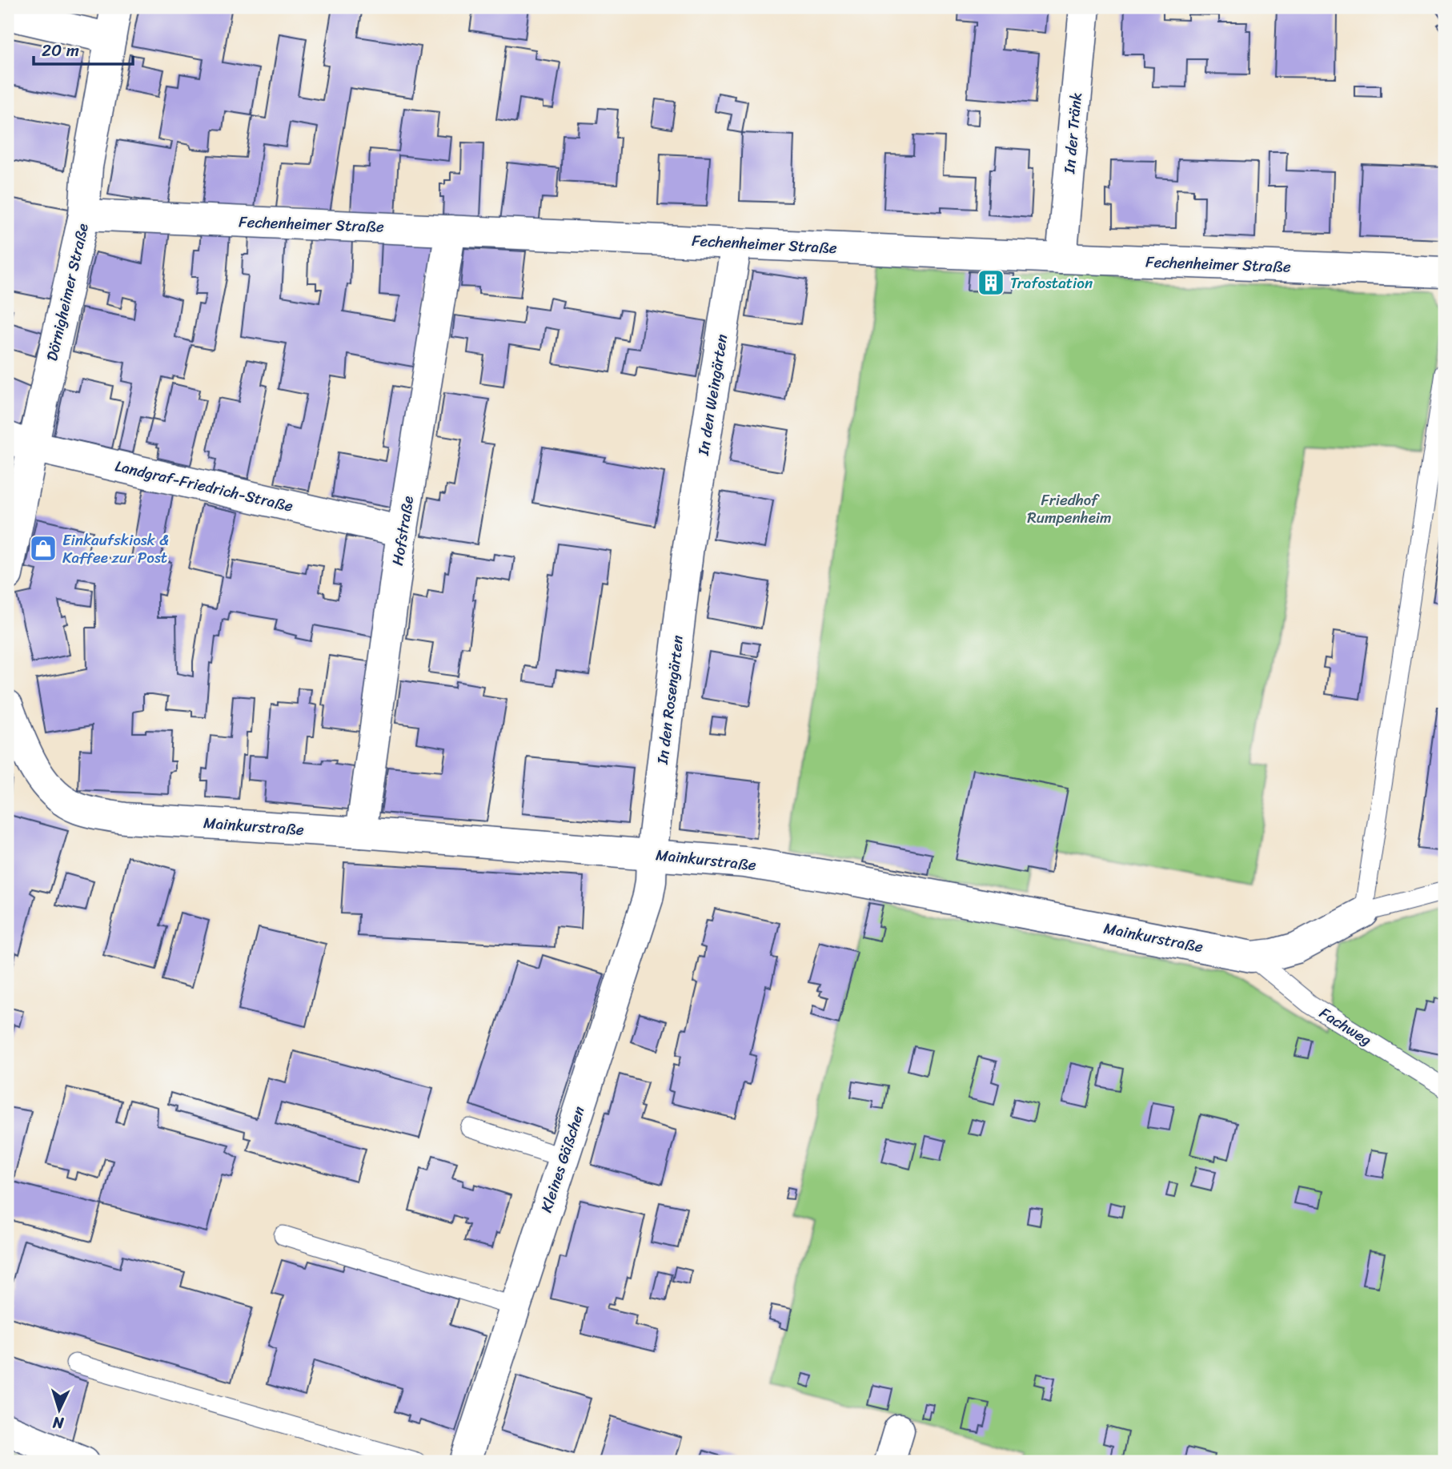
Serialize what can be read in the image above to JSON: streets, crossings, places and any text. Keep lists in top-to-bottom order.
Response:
{
  "streets": {
    "street": [
      "In der Tränk",
      "Fechenheimer Straße",
      "Dörnigheimer Straße",
      "In den Weingärten",
      "Landgraf-Friedrich-Straße",
      "Hofstraße",
      "In den Rosengärten",
      "Mainkurstraße",
      "Kleines Gäßchen"
    ],
    "lane": ["Fachweg"]
  },
  "crossings": [
    ["In der Tränk", "Fechenheimer Straße"],
    ["Fechenheimer Straße", "Dörnigheimer Straße"],
    ["Fechenheimer Straße", "In den Weingärten"],
    ["Fechenheimer Straße", "Hofstraße"],
    ["Dörnigheimer Straße", "Landgraf-Friedrich-Straße"],
    ["In den Weingärten", "In den Rosengärten"],
    ["Landgraf-Friedrich-Straße", "Hofstraße"],
    ["Hofstraße", "Mainkurstraße"],
    ["In den Rosengärten", "Mainkurstraße"],
    ["In den Rosengärten", "Kleines Gäßchen"],
    ["Mainkurstraße", "Fachweg"],
    ["Mainkurstraße", "Kleines Gäßchen"]
  ],
  "parks": ["Friedhof Rumpenheim"],
  "places": {
    "building": ["Trafostation"],
    "shop": ["Einkaufskiosk & Kaffee zur Post"]
  },
  "scale_bar": "20 m",
  "north": "bottom"
}
